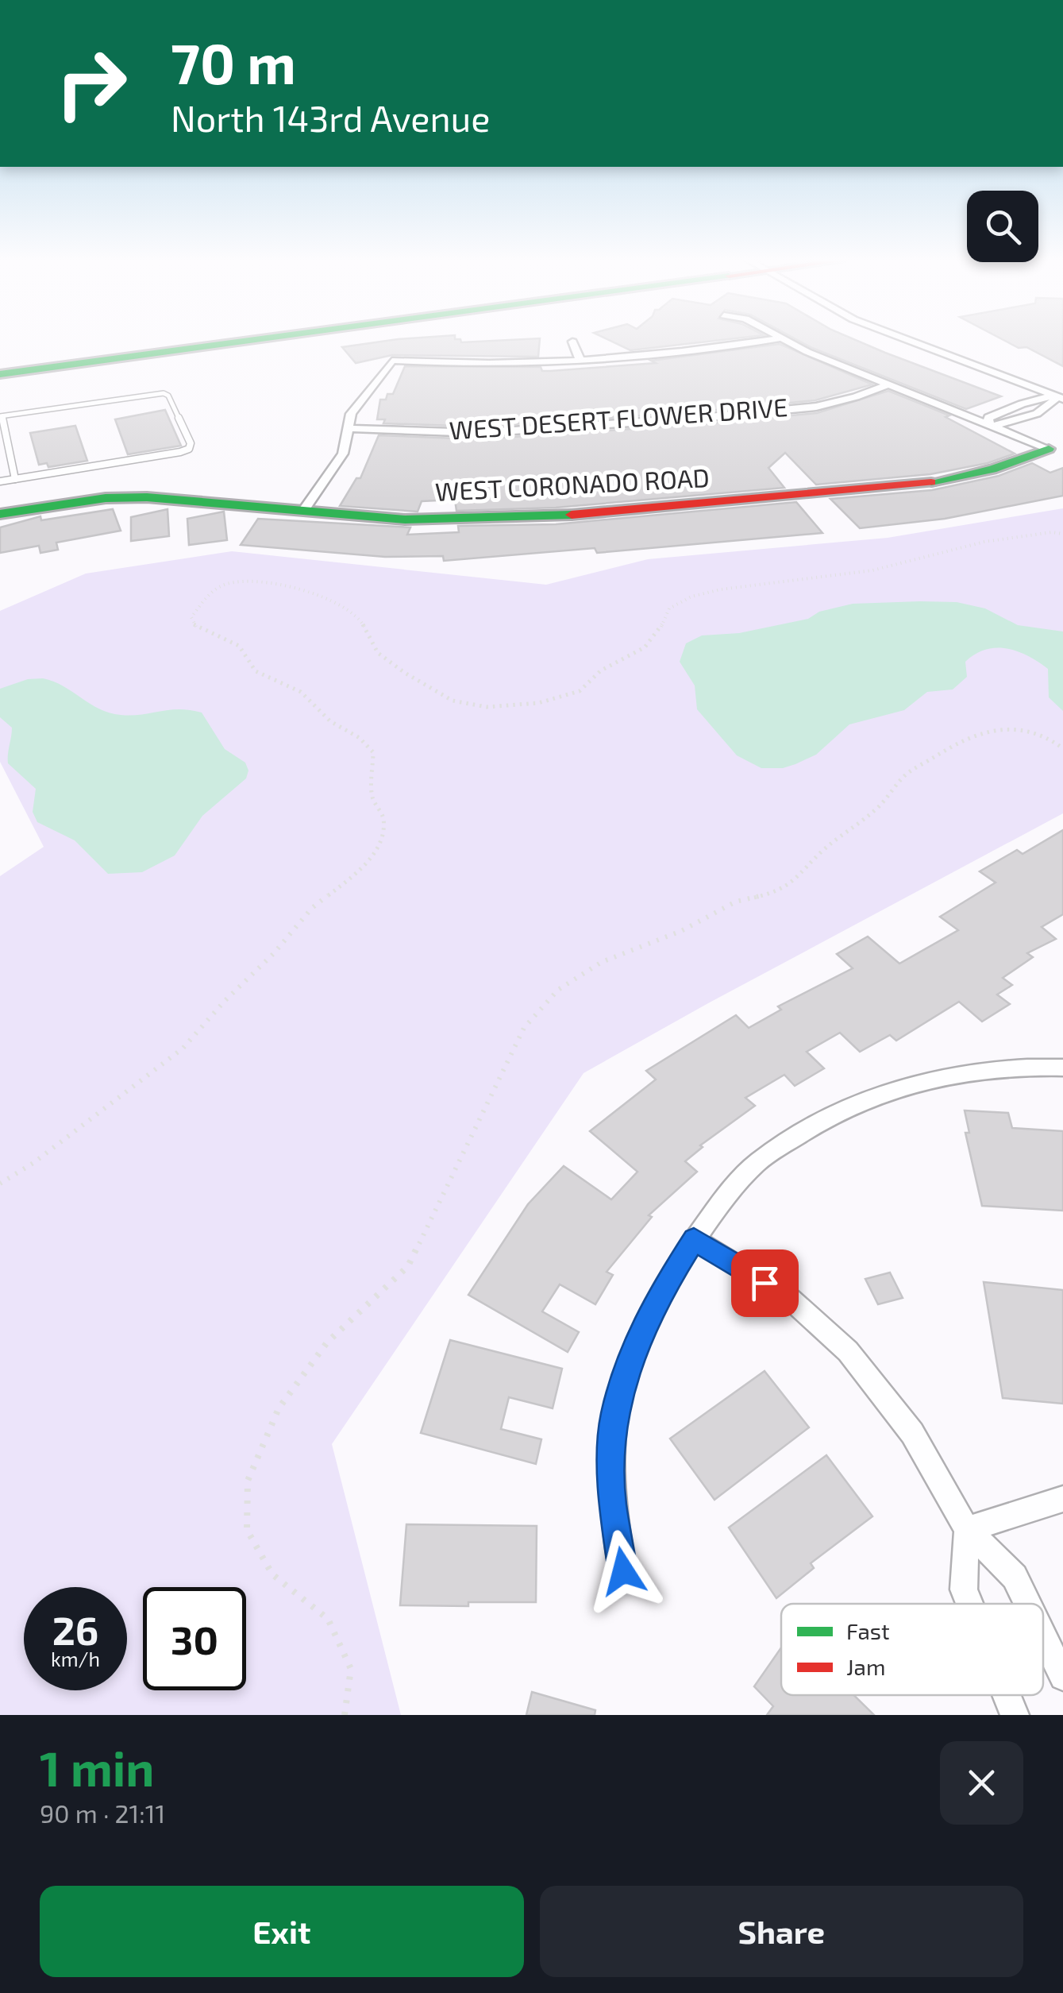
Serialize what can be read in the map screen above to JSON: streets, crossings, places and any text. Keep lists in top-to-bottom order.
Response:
{
  "streets": {
    "main road": ["WEST CORONADO ROAD"],
    "street": ["WEST DESERT FLOWER DRIVE"]
  },
  "legend": ["Fast", "Jam"],
  "page": {
    "turn": ["70 m", "North 143rd Avenue"],
    "speed": "26 km/h",
    "limit": "30",
    "heading": ["1 min", "90 m · 21:11"],
    "buttons": ["Exit", "Share"]
  }
}
